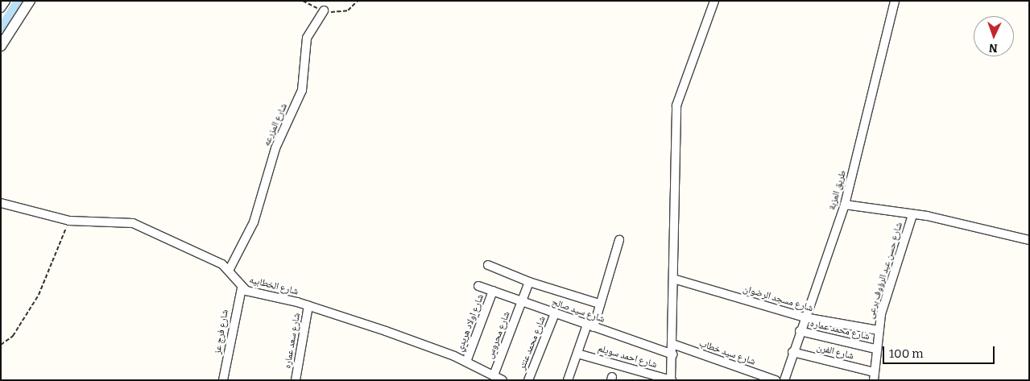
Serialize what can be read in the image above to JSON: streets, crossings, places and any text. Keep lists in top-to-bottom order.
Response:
{
  "streets": {
    "street": [
      "شارع المزرعه",
      "طريق العزبة",
      "شارع حسن عبد الرؤوف برعى",
      "شارع الخطابيه",
      "شارع مسجد الرضوان",
      "شارع سيد صالح",
      "شارع اولاد هريدي",
      "شارع محمد عماره",
      "شارع فرج عز",
      "شارع محروس",
      "شارع سعد عماره",
      "شارع محمد عنتر",
      "شارع الفرن",
      "شارع سيد خطاب",
      "شارع احمد سويلم"
    ]
  },
  "crossings": [
    ["شارع المزرعه", "شارع الخطابيه"],
    ["طريق العزبة", "شارع مسجد الرضوان"],
    ["طريق العزبة", "شارع محمد عماره"],
    ["طريق العزبة", "شارع الفرن"],
    ["شارع حسن عبد الرؤوف برعى", "شارع مسجد الرضوان"],
    ["شارع حسن عبد الرؤوف برعى", "شارع محمد عماره"],
    ["شارع حسن عبد الرؤوف برعى", "شارع الفرن"],
    ["شارع الخطابيه", "شارع اولاد هريدي"],
    ["شارع الخطابيه", "شارع فرج عز"],
    ["شارع الخطابيه", "شارع محروس"],
    ["شارع الخطابيه", "شارع سعد عماره"],
    ["شارع سيد صالح", "شارع اولاد هريدي"],
    ["شارع سيد صالح", "شارع محروس"],
    ["شارع سيد صالح", "شارع محمد عنتر"]
  ],
  "scale_bar": "100 m",
  "north": "bottom"
}
